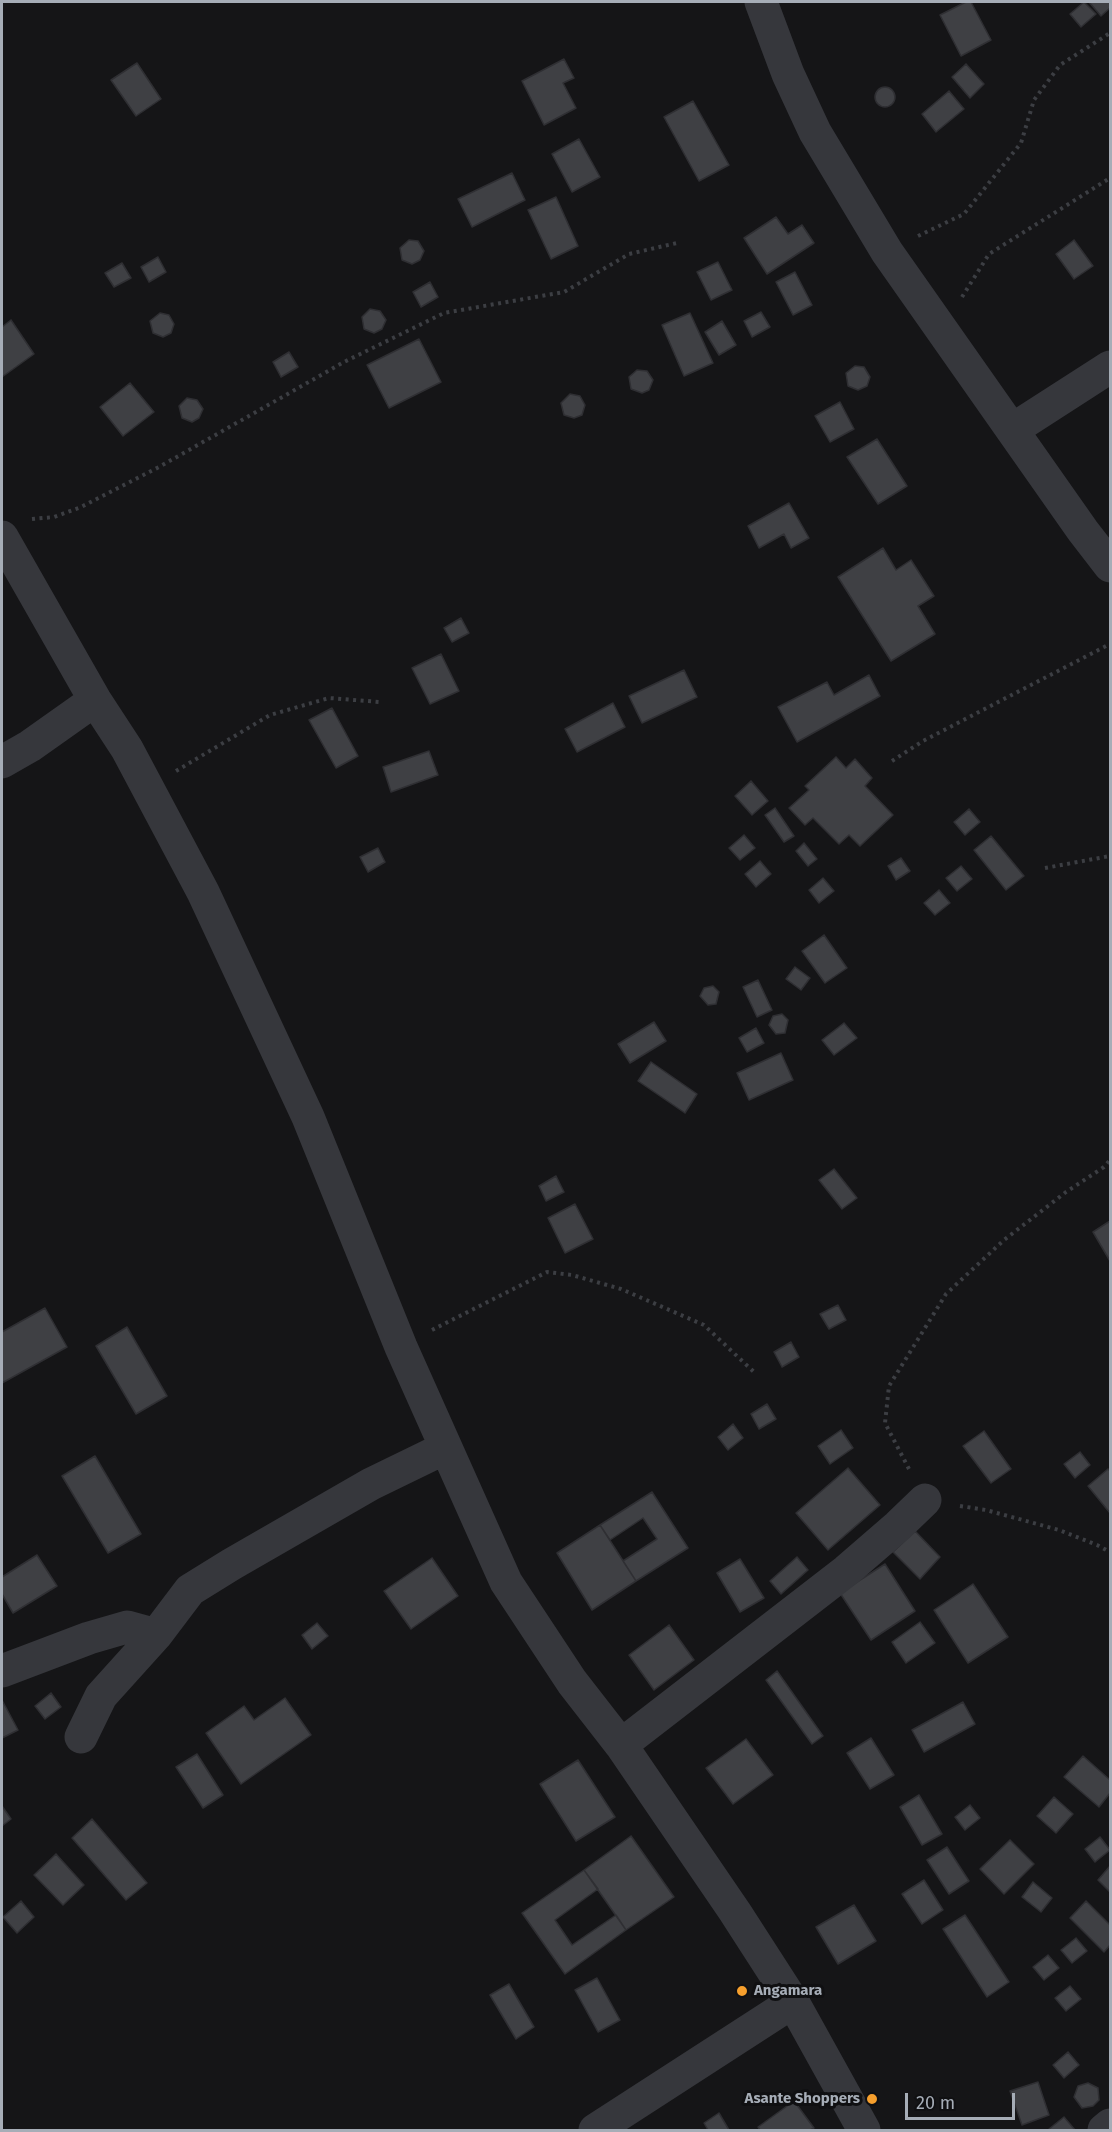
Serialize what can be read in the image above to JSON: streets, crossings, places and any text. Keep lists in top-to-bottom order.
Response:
{
  "places": ["Angamara", "Asante Shoppers"],
  "scale_bar": "20 m"
}
